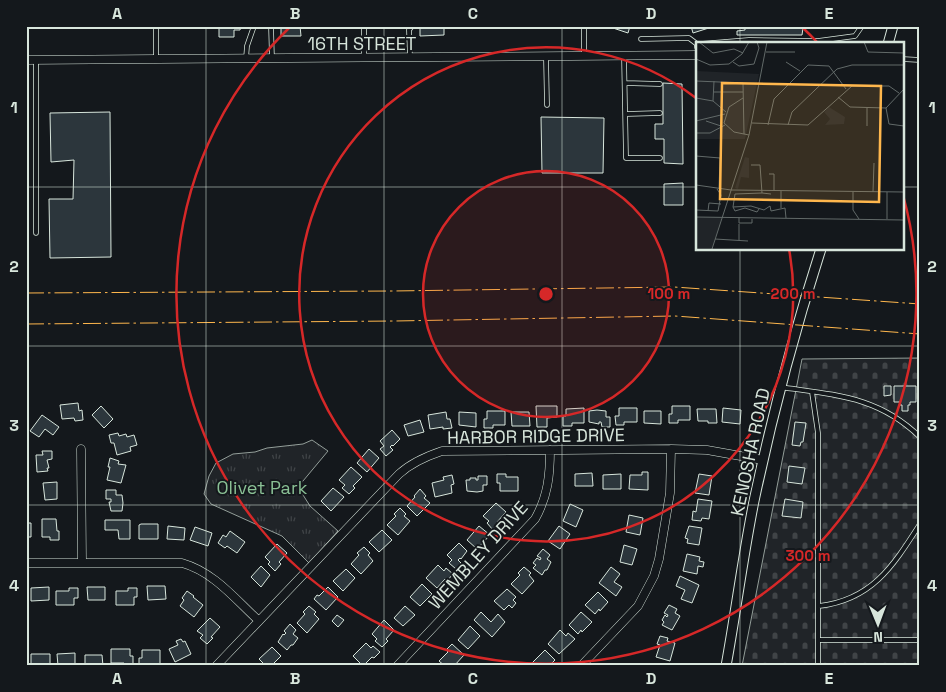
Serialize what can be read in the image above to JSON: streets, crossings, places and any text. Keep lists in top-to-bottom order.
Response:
{
  "streets": {
    "street": [
      "16TH STREET",
      "HARBOR RIDGE DRIVE",
      "KENOSHA ROAD",
      "WEMBLEY DRIVE"
    ]
  },
  "crossings": [
    ["HARBOR RIDGE DRIVE", "KENOSHA ROAD"],
    ["HARBOR RIDGE DRIVE", "WEMBLEY DRIVE"]
  ],
  "parks": ["Olivet Park"],
  "north": "bottom",
  "grid": {
    "columns": [
      "A",
      "B",
      "C",
      "D",
      "E"
    ],
    "rows": [
      "1",
      "2",
      "3",
      "4"
    ]
  },
  "rings": ["100 m", "200 m", "300 m"]
}
